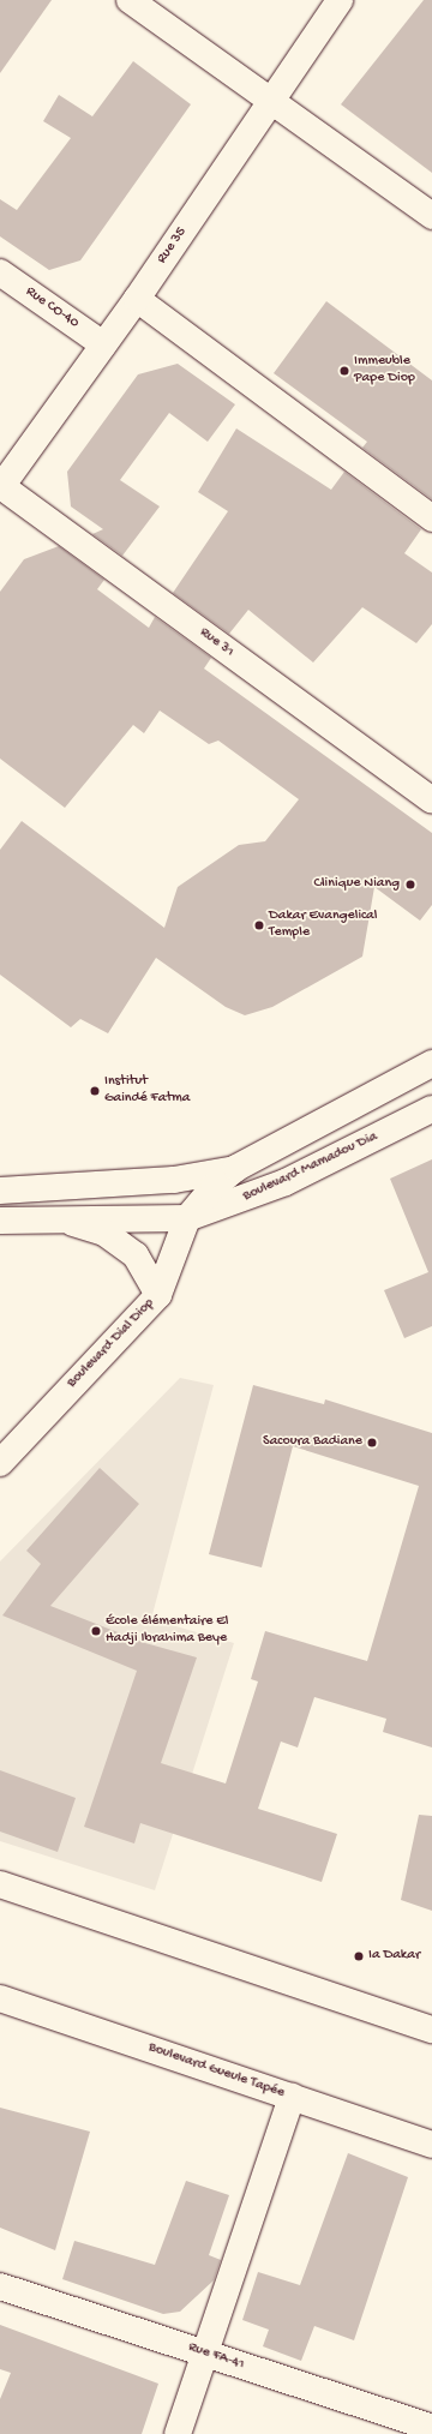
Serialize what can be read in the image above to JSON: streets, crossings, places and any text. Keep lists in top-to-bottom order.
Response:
{
  "streets": {
    "street": [
      "Rue 35",
      "Rue CO-40",
      "Rue 31",
      "Boulevard Mamadou Dia",
      "Boulevard Dial Diop",
      "Boulevard Gueule Tapée",
      "Rue FA-41"
    ]
  },
  "crossings": [
    ["Rue 35", "Rue CO-40"],
    ["Rue 35", "Rue 31"],
    ["Boulevard Mamadou Dia", "Boulevard Dial Diop"]
  ],
  "places": [
    "Immeuble Pape Diop",
    "Clinique Niang",
    "Dakar Evangelical Temple",
    "Institut Gaindé Fatma",
    "Sacoura Badiane",
    "École élémentaire El Hadji Ibrahima Beye",
    "Ia Dakar"
  ]
}
